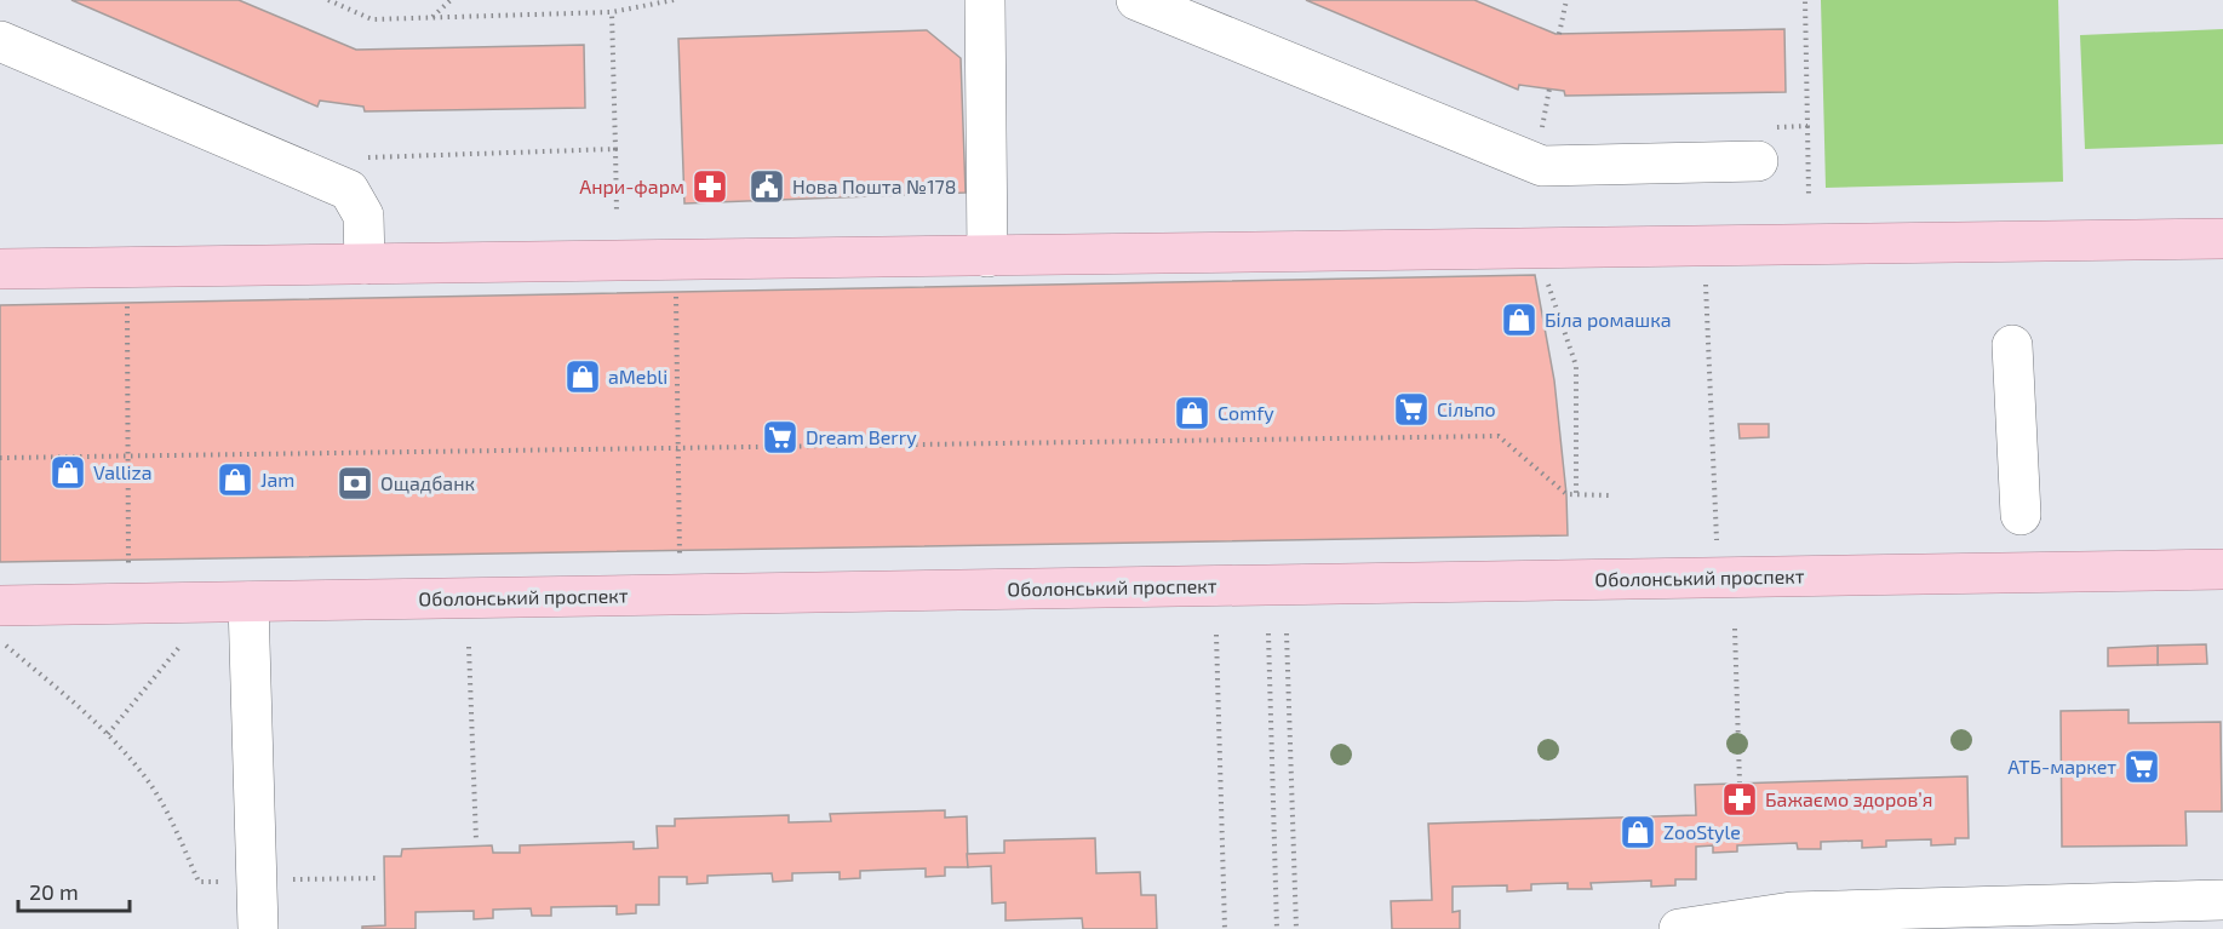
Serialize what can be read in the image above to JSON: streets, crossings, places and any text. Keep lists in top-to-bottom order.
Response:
{
  "streets": {
    "main road": ["Оболонський проспект"]
  },
  "places": {
    "pharmacy": ["Анри-фарм", "Бажаємо здоровʼя"],
    "public building": ["Нова Пошта №178"],
    "shop": [
      "Біла ромашка",
      "aMebli",
      "Comfy",
      "Valliza",
      "Jam",
      "ZooStyle"
    ],
    "supermarket": ["Сільпо", "Dream Berry", "АТБ-маркет"],
    "bank": ["Ощадбанк"]
  },
  "scale_bar": "20 m"
}
